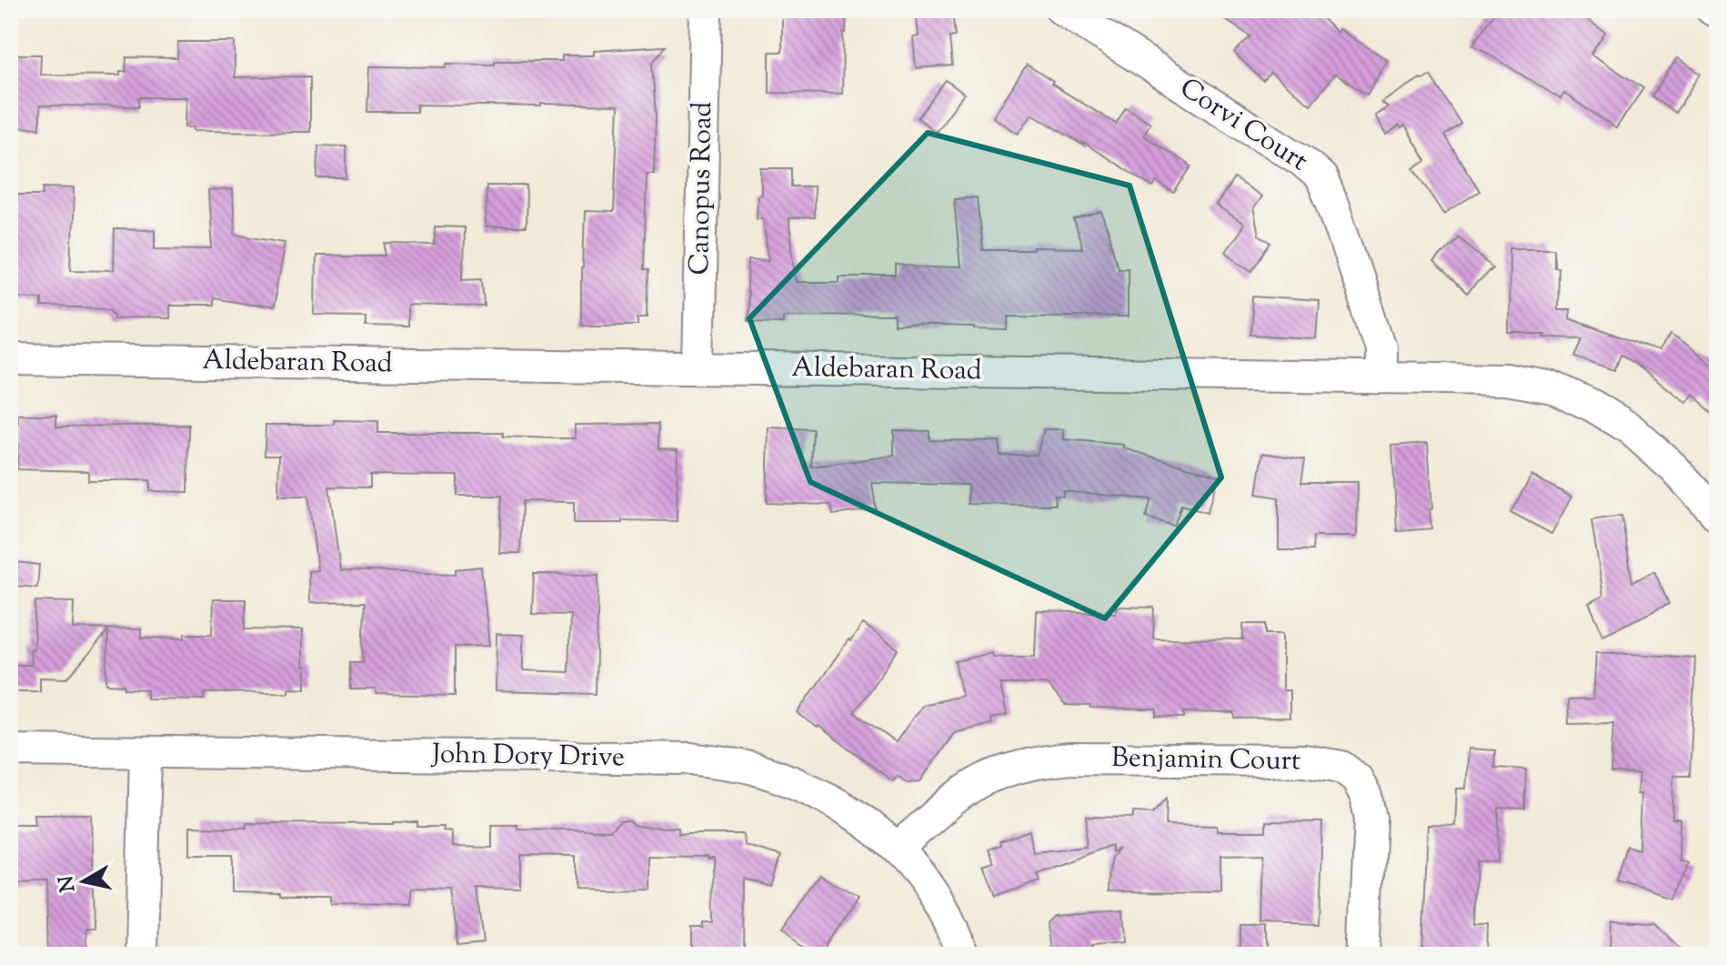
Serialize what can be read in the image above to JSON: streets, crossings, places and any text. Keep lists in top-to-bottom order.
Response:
{
  "streets": {
    "street": [
      "Corvi Court",
      "Canopus Road",
      "Aldebaran Road",
      "John Dory Drive",
      "Benjamin Court"
    ]
  },
  "crossings": [
    ["Corvi Court", "Aldebaran Road"],
    ["Canopus Road", "Aldebaran Road"],
    ["John Dory Drive", "Benjamin Court"]
  ],
  "north": "left"
}
